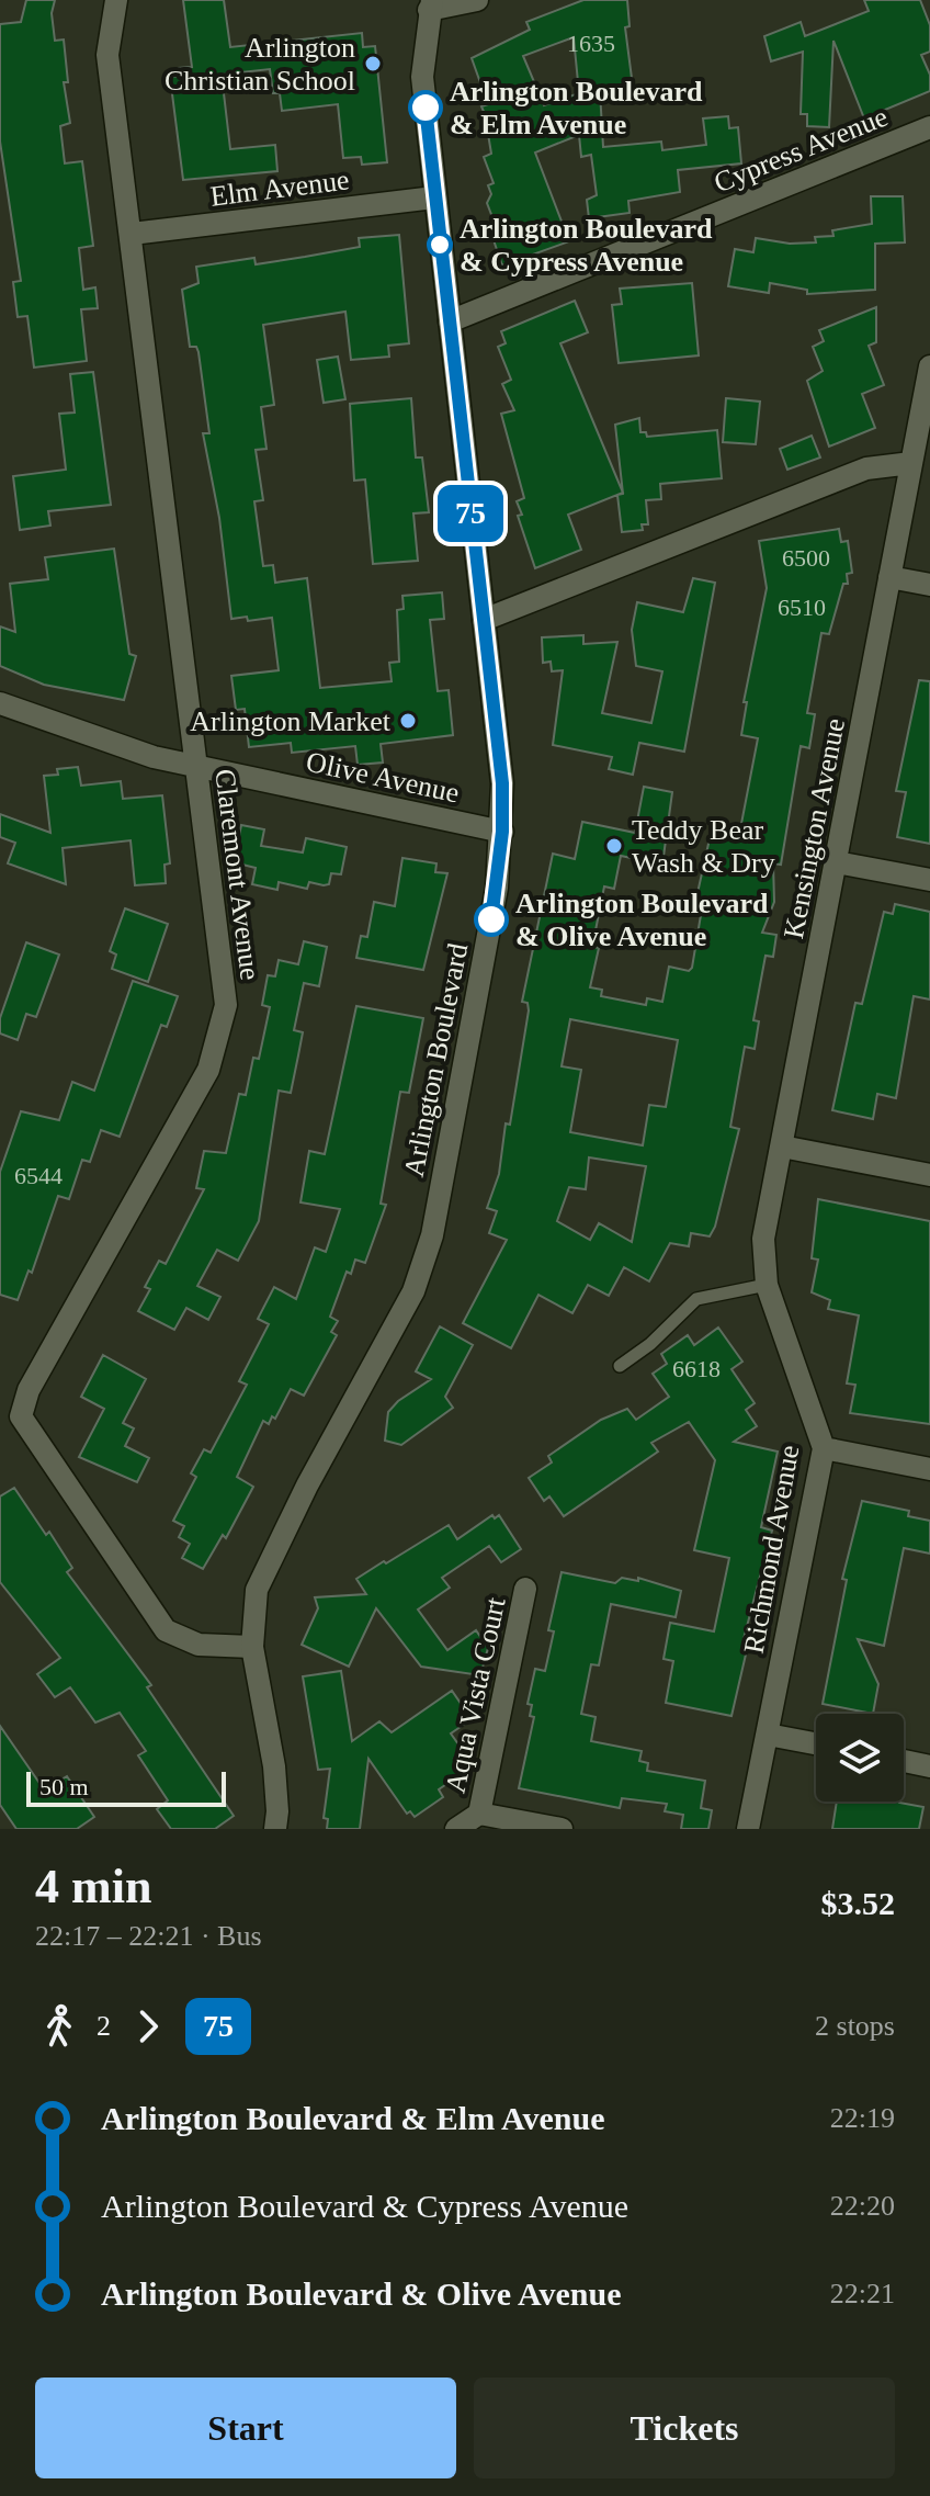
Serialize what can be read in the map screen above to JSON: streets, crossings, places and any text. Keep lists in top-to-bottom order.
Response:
{
  "streets": {
    "street": [
      "Cypress Avenue",
      "Elm Avenue",
      "Olive Avenue",
      "Kensington Avenue",
      "Claremont Avenue",
      "Arlington Boulevard",
      "Richmond Avenue",
      "Aqua Vista Court"
    ]
  },
  "crossings": [
    ["Cypress Avenue", "Arlington Boulevard"],
    ["Elm Avenue", "Claremont Avenue"],
    ["Elm Avenue", "Arlington Boulevard"],
    ["Olive Avenue", "Claremont Avenue"],
    ["Olive Avenue", "Arlington Boulevard"],
    ["Kensington Avenue", "Richmond Avenue"],
    ["Claremont Avenue", "Arlington Boulevard"]
  ],
  "places": [
    "Arlington Christian School",
    "Arlington Boulevard & Elm Avenue",
    "Arlington Boulevard & Cypress Avenue",
    "Arlington Market",
    "Teddy Bear Wash & Dry",
    "Arlington Boulevard & Olive Avenue"
  ],
  "lines": ["bus line 75"],
  "house_numbers": [
    "1635",
    "6500",
    "6510",
    "6544",
    "6618"
  ],
  "scale_bar": "50 m",
  "page": {
    "on_map": "75",
    "scale": "50 m",
    "heading": ["4 min", "22:17 – 22:21 · Bus", "$3.52"],
    "legs": ["2", "75", "2 stops"],
    "list": [
      {
        "name": "Arlington Boulevard & Elm Avenue",
        "value": "22:19"
      },
      {
        "name": "Arlington Boulevard & Cypress Avenue",
        "value": "22:20"
      },
      {
        "name": "Arlington Boulevard & Olive Avenue",
        "value": "22:21"
      }
    ],
    "buttons": ["Start", "Tickets"]
  }
}
